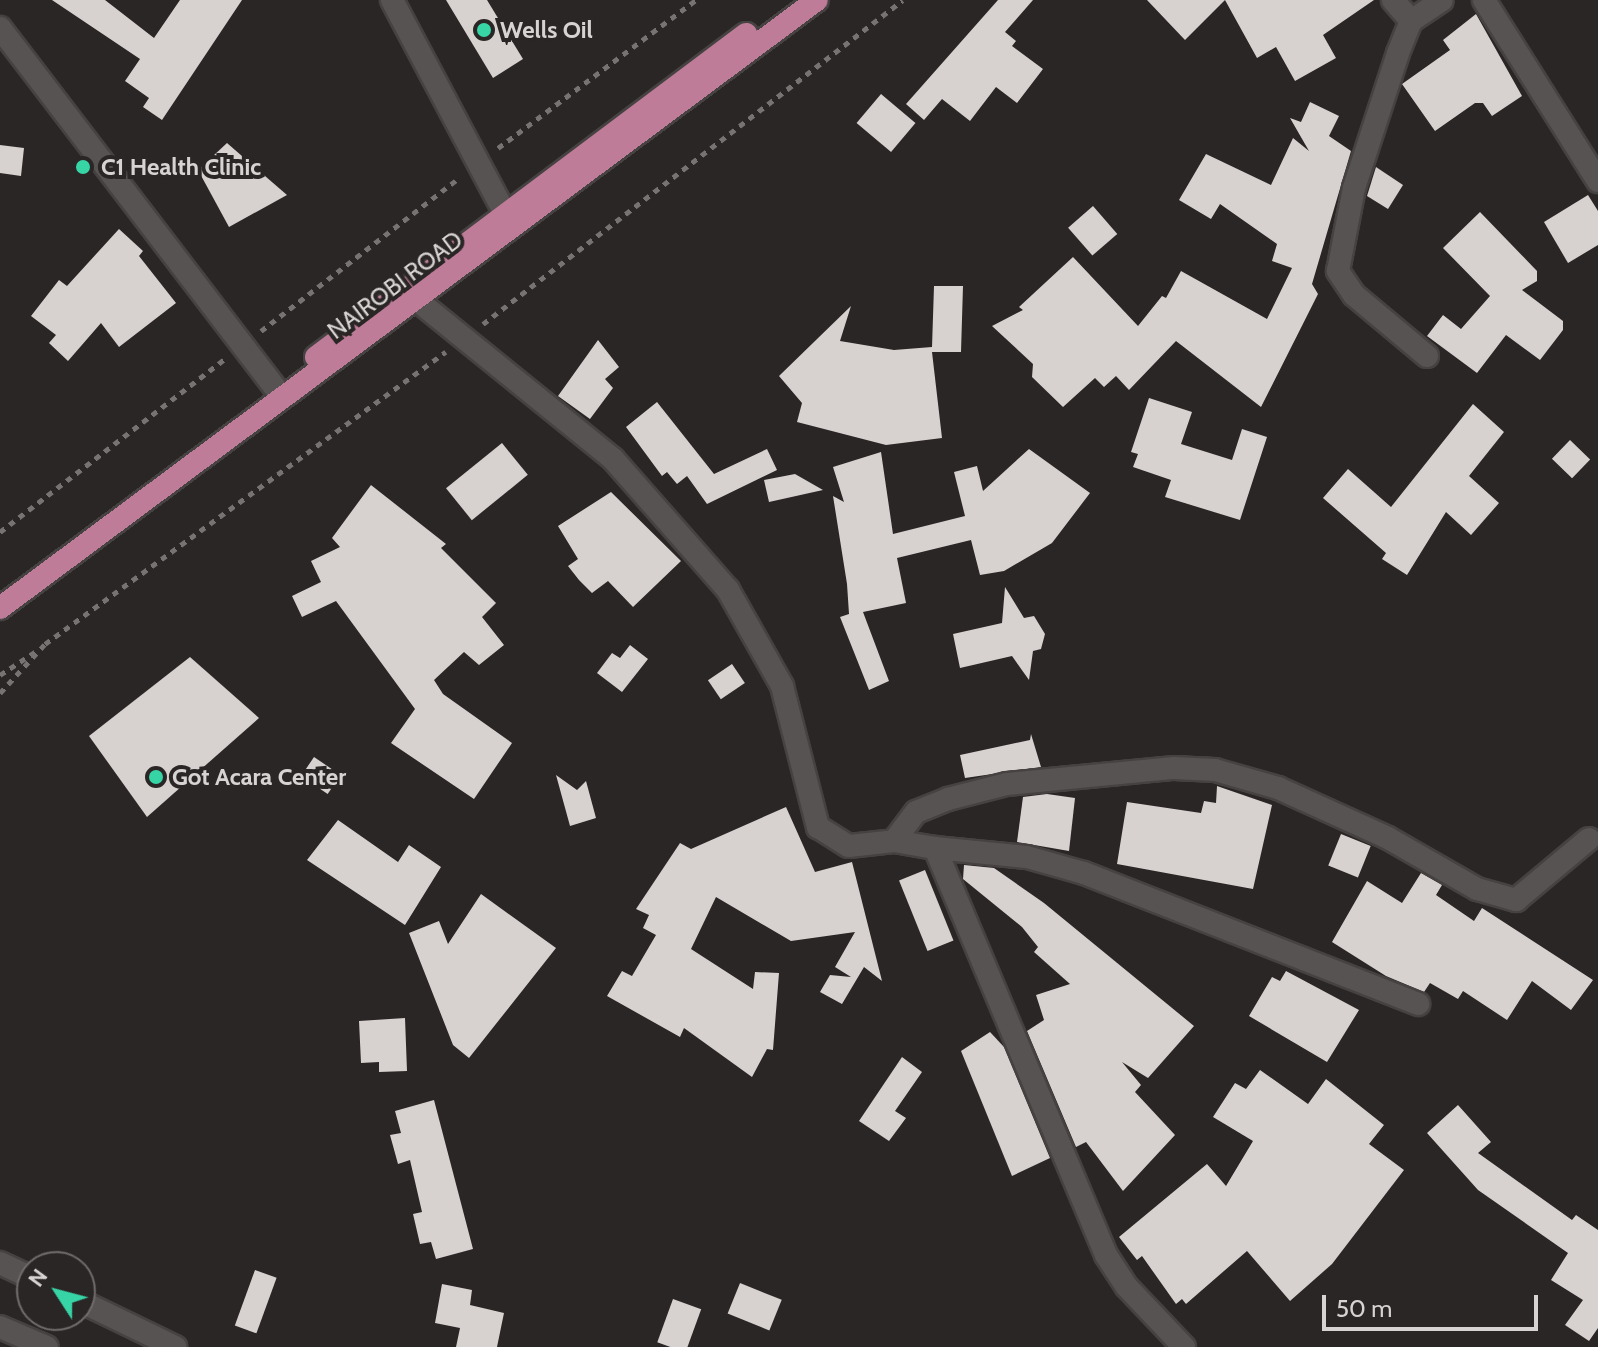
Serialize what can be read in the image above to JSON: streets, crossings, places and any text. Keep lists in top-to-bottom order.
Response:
{
  "streets": {
    "highway": ["NAIROBI ROAD"]
  },
  "places": ["Wells Oil", "C1 Health Clinic", "Got Acara Center"],
  "scale_bar": "50 m",
  "north": "top left"
}
